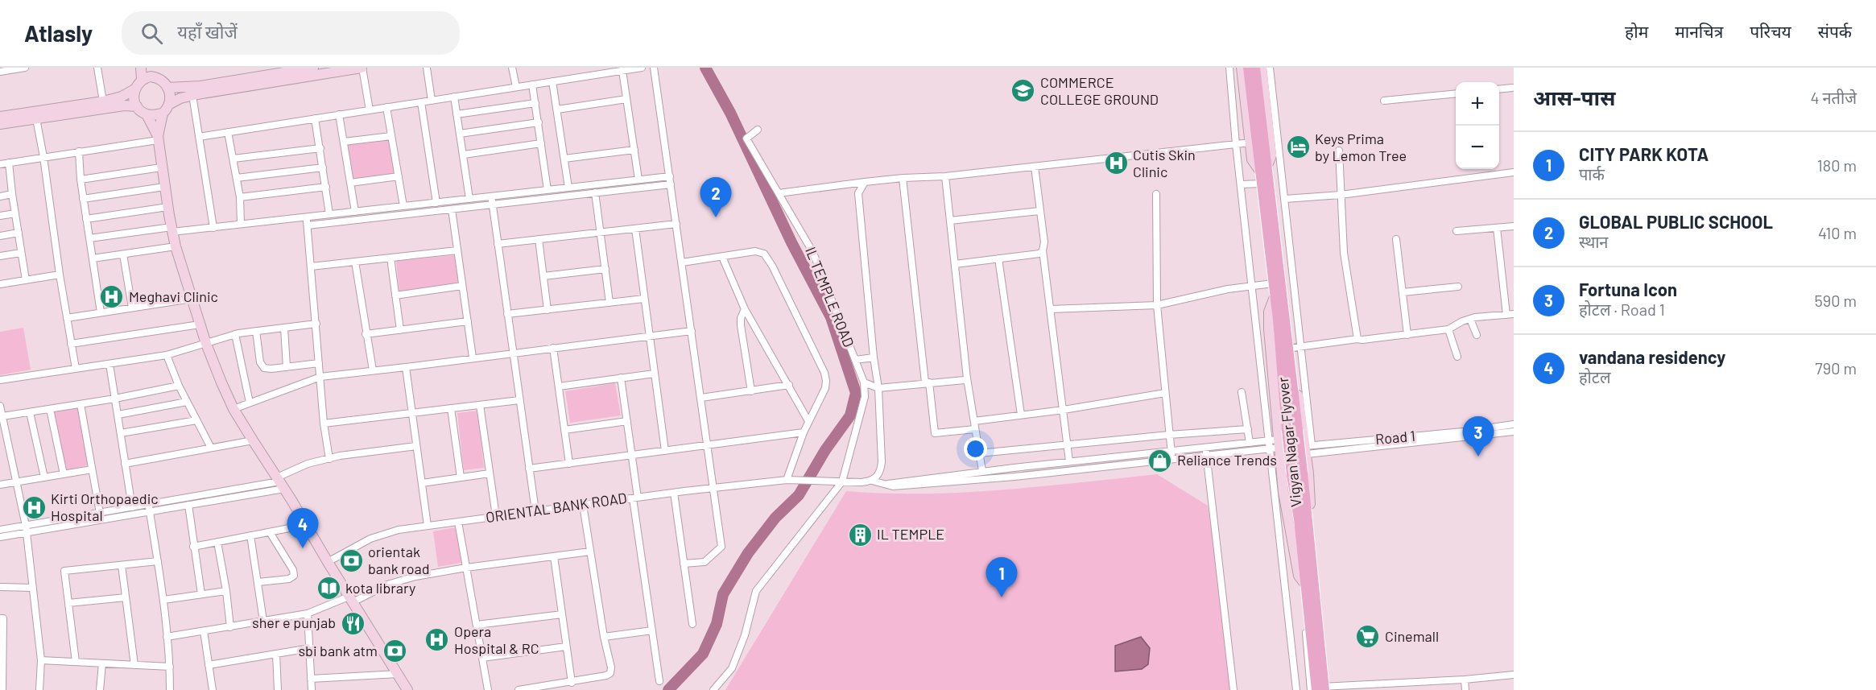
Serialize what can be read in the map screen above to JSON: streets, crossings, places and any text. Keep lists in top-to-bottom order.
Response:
{
  "streets": {
    "main road": ["Vigyan Nagar Flyover"],
    "street": ["IL TEMPLE ROAD", "Road 1", "ORIENTAL BANK ROAD"]
  },
  "crossings": [
    ["IL TEMPLE ROAD", "ORIENTAL BANK ROAD"]
  ],
  "places": {
    "school or university": ["COMMERCE COLLEGE GROUND"],
    "hotel": ["Keys Prima by Lemon Tree"],
    "hospital": [
      "Cutis Skin Clinic",
      "Meghavi Clinic",
      "Kirti Orthopaedic Hospital",
      "Opera Hospital & RC"
    ],
    "shop": ["Reliance Trends"],
    "building": ["IL TEMPLE"],
    "bank": ["orientak bank road", "sbi bank atm"],
    "library": ["kota library"],
    "restaurant": ["sher e punjab"],
    "supermarket": ["Cinemall"]
  },
  "page": {
    "header": "Atlasly",
    "search": "यहाँ खोजें",
    "nav": [
      "होम",
      "मानचित्र",
      "परिचय",
      "संपर्क"
    ],
    "heading": ["आस-पास", "4 नतीजे"],
    "map_buttons": ["+", "−"],
    "list": [
      {
        "mark": "1",
        "name": "CITY PARK KOTA",
        "note": "पार्क",
        "value": "180 m"
      },
      {
        "mark": "2",
        "name": "GLOBAL PUBLIC SCHOOL",
        "note": "स्थान",
        "value": "410 m"
      },
      {
        "mark": "3",
        "name": "Fortuna Icon",
        "note": "होटल · Road 1",
        "value": "590 m"
      },
      {
        "mark": "4",
        "name": "vandana residency",
        "note": "होटल",
        "value": "790 m"
      }
    ],
    "pins": [
      "2",
      "3",
      "4",
      "1"
    ]
  }
}
